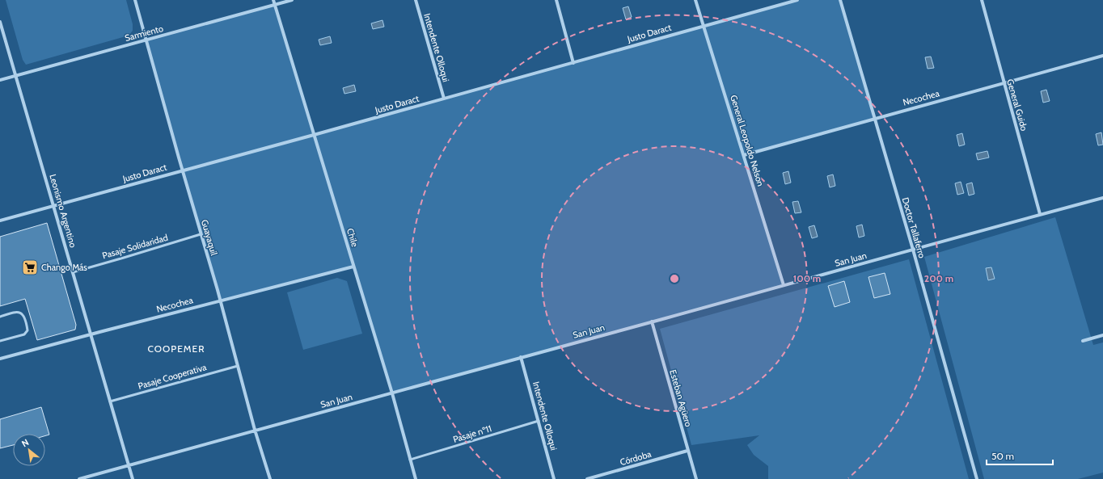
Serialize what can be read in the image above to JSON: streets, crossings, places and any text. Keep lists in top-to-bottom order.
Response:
{
  "streets": {
    "street": [
      "Sarmiento",
      "Justo Daract",
      "Intendente Olloqui",
      "Necochea",
      "General Guido",
      "General Leopoldo Nelson",
      "Leonismo Argentino",
      "Doctor Tallaferro",
      "Guayaquil",
      "Chile",
      "San Juan",
      "Esteban Agüero",
      "Córdoba"
    ],
    "lane": ["Pasaje Solidaridad", "Pasaje Cooperativa", "Pasaje nº11"]
  },
  "crossings": [
    ["Sarmiento", "Leonismo Argentino"],
    ["Sarmiento", "Guayaquil"],
    ["Sarmiento", "Chile"],
    ["Justo Daract", "Intendente Olloqui"],
    ["Justo Daract", "General Leopoldo Nelson"],
    ["Justo Daract", "Leonismo Argentino"],
    ["Justo Daract", "Guayaquil"],
    ["Justo Daract", "Chile"],
    ["Intendente Olloqui", "San Juan"],
    ["Intendente Olloqui", "Pasaje nº11"],
    ["Necochea", "General Guido"],
    ["Necochea", "General Leopoldo Nelson"],
    ["Necochea", "Leonismo Argentino"],
    ["Necochea", "Doctor Tallaferro"],
    ["Necochea", "Guayaquil"],
    ["Necochea", "Chile"],
    ["General Guido", "San Juan"],
    ["General Leopoldo Nelson", "San Juan"],
    ["Leonismo Argentino", "Pasaje Solidaridad"],
    ["Leonismo Argentino", "San Juan"],
    ["Leonismo Argentino", "Pasaje Cooperativa"],
    ["Doctor Tallaferro", "San Juan"],
    ["Guayaquil", "Pasaje Solidaridad"],
    ["Guayaquil", "San Juan"],
    ["Guayaquil", "Pasaje Cooperativa"],
    ["Chile", "San Juan"],
    ["Chile", "Pasaje nº11"],
    ["San Juan", "Esteban Agüero"],
    ["Esteban Agüero", "Córdoba"]
  ],
  "districts": ["COOPEMER"],
  "places": {
    "supermarket": ["Chango Más"]
  },
  "scale_bar": "50 m",
  "north": "top left",
  "rings": ["100 m", "200 m"]
}
